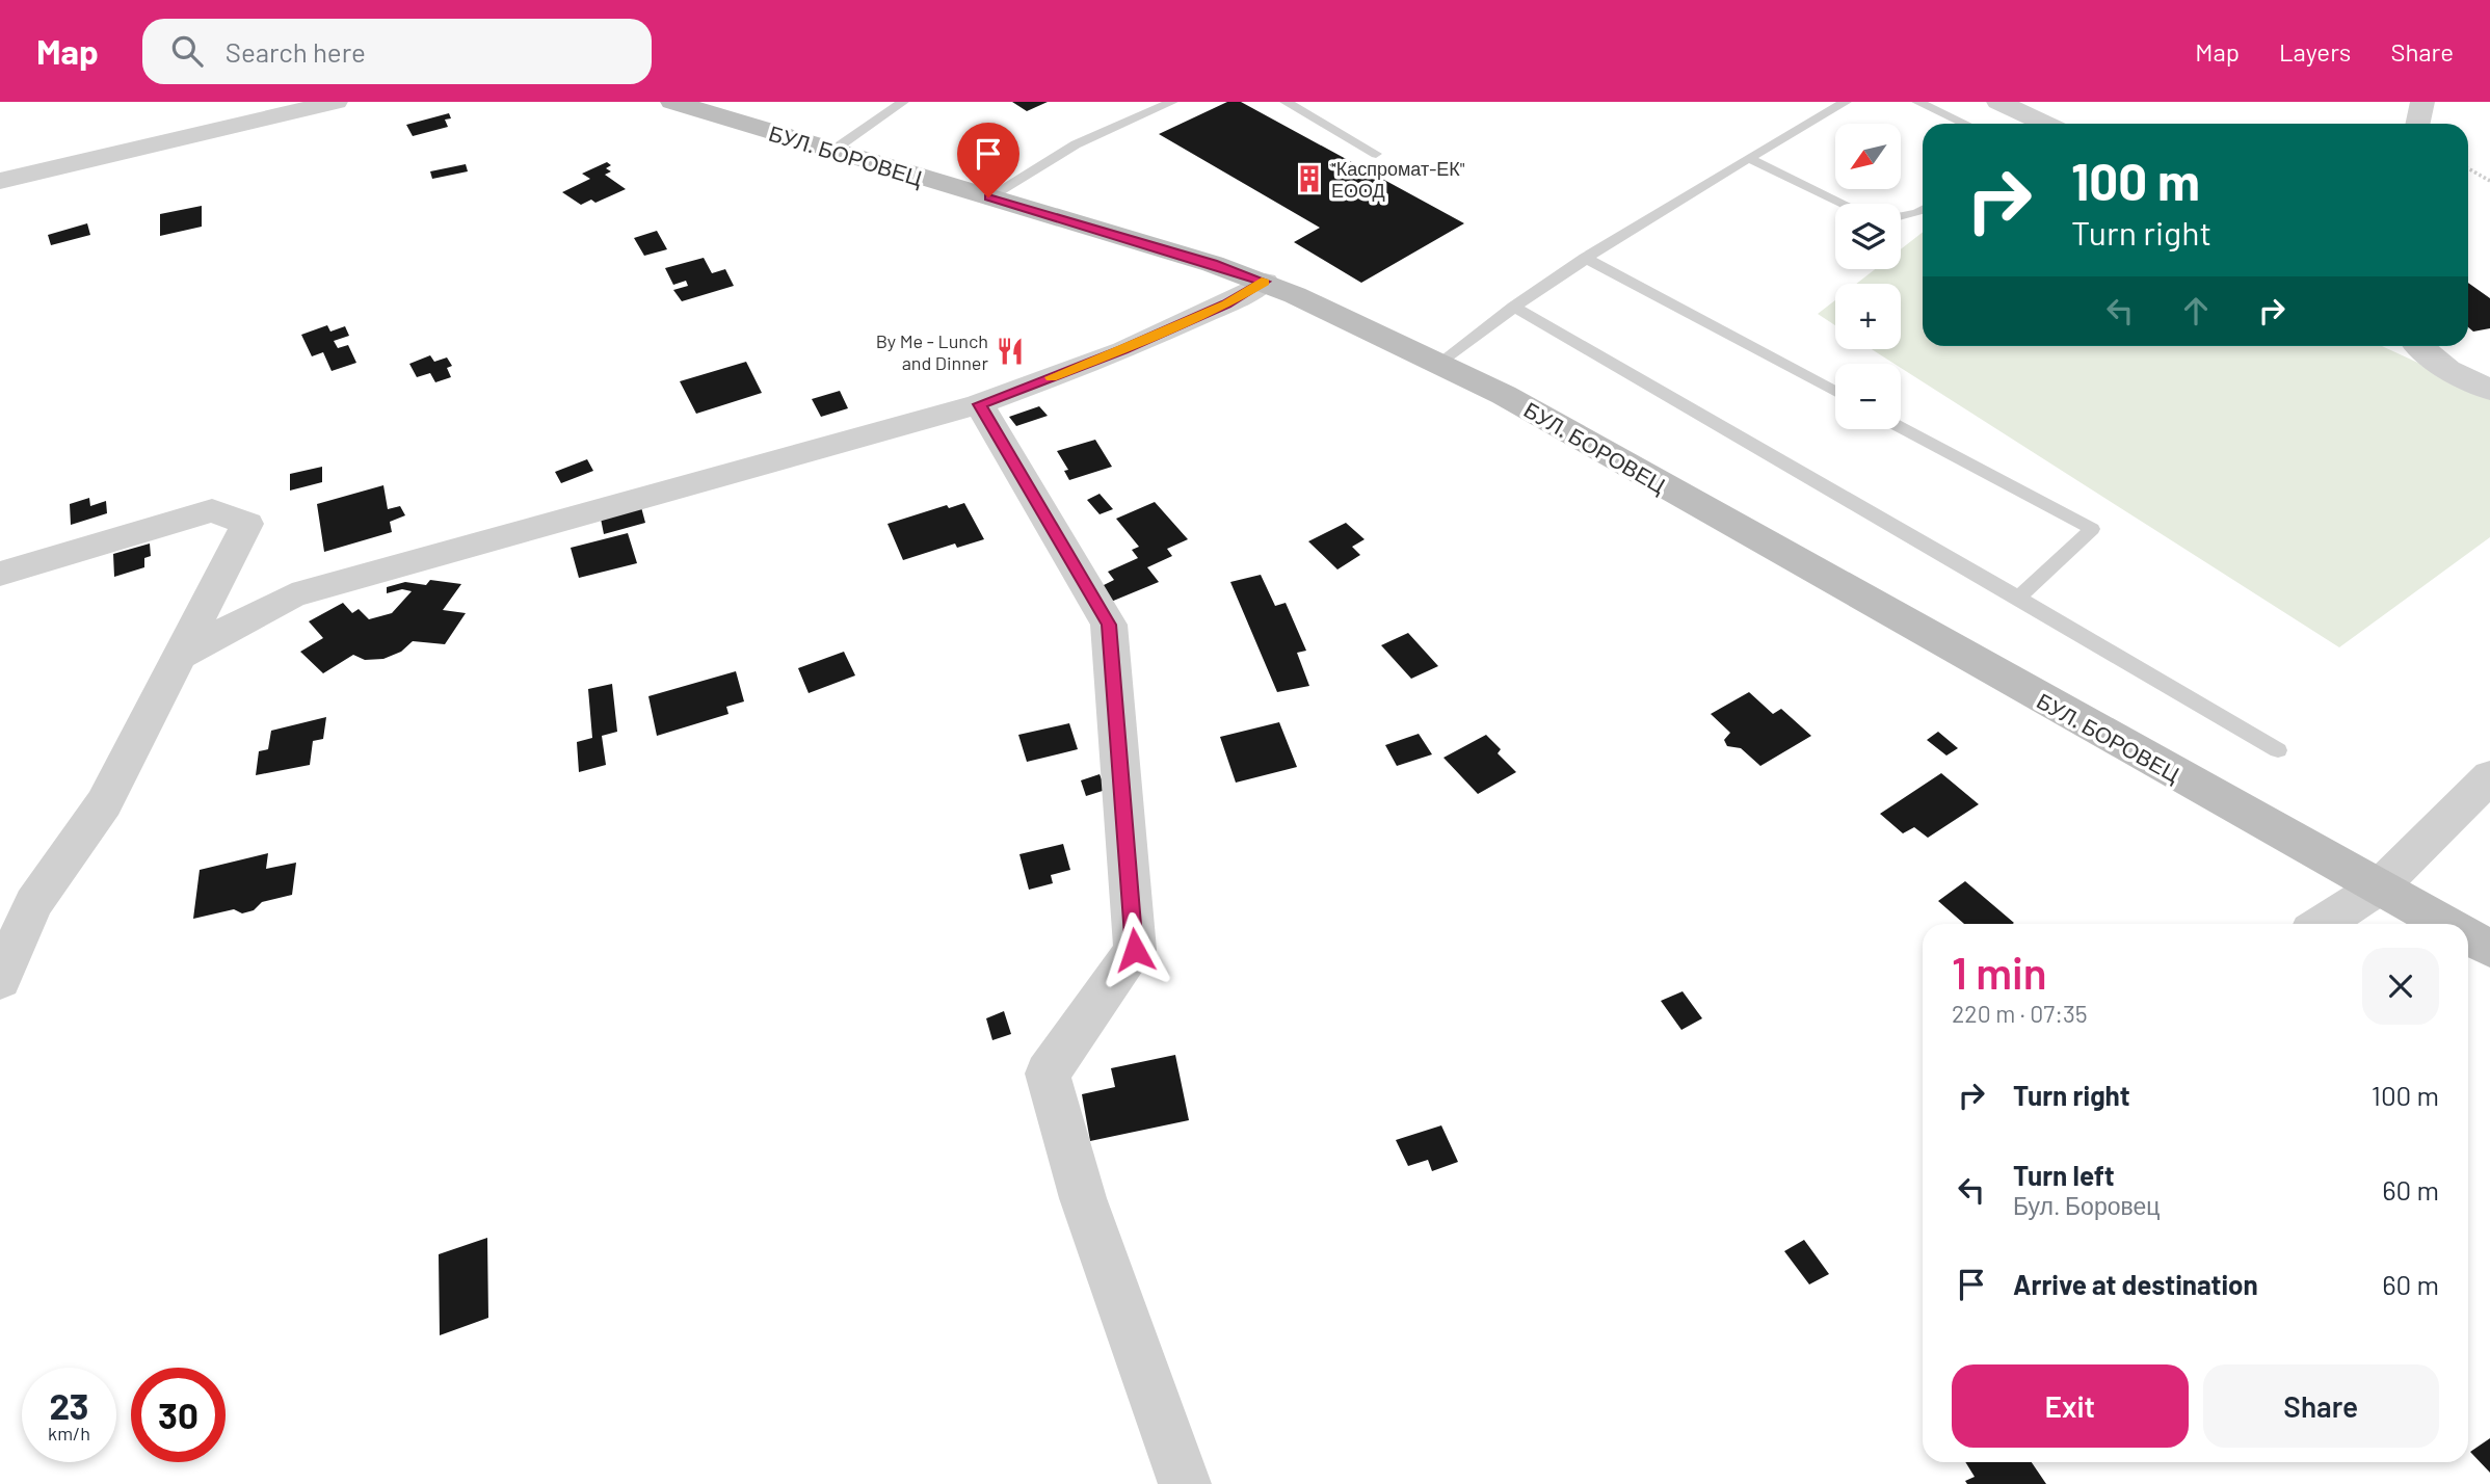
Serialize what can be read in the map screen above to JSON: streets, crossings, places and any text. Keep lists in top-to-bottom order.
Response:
{
  "streets": {
    "street": ["БУЛ. БОРОВЕЦ"]
  },
  "places": {
    "building": ["\"Каспромат-ЕК\" ЕООД"],
    "restaurant": ["By Me - Lunch and Dinner"]
  },
  "north": "bottom left",
  "page": {
    "header": "Map",
    "search": "Search here",
    "nav": ["Map", "Layers", "Share"],
    "map_buttons": ["+", "−"],
    "turn": ["100 m", "Turn right"],
    "heading": ["1 min", "220 m · 07:35"],
    "list": [
      {
        "name": "Turn right",
        "value": "100 m"
      },
      {
        "name": "Turn left",
        "note": "Бул. Боровец",
        "value": "60 m"
      },
      {
        "name": "Arrive at destination",
        "value": "60 m"
      }
    ],
    "buttons": ["Exit", "Share"],
    "speed": "23 km/h",
    "limit": "30"
  }
}
